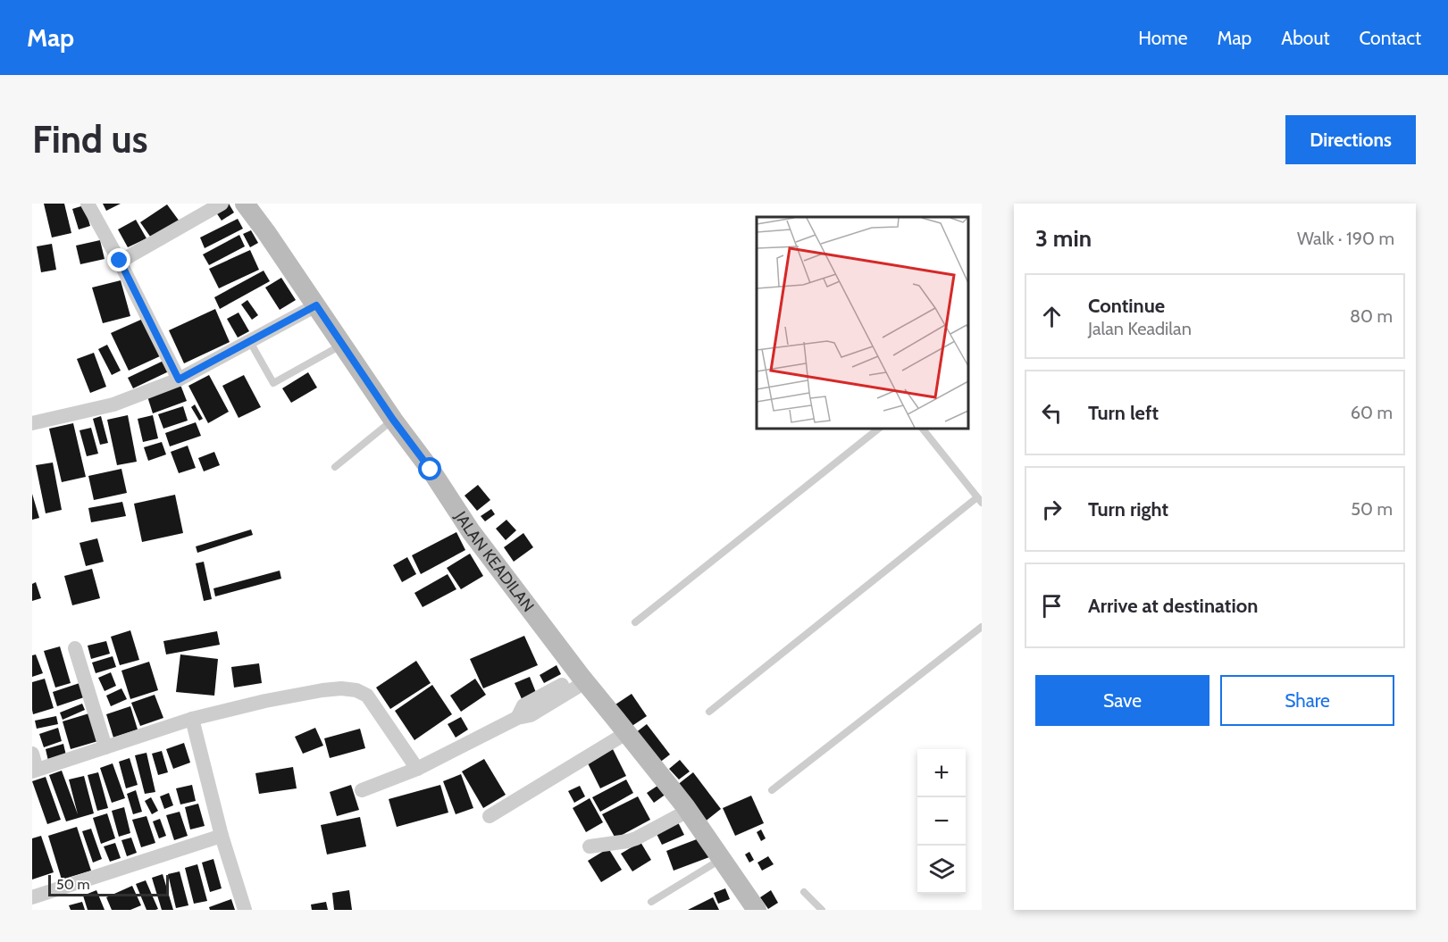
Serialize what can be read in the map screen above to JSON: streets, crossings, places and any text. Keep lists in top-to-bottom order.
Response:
{
  "streets": {
    "main road": ["JALAN KEADILAN"]
  },
  "scale_bar": "50 m",
  "page": {
    "header": "Map",
    "nav": [
      "Home",
      "Map",
      "About",
      "Contact"
    ],
    "buttons": [
      "Directions",
      ["Save", "Share"]
    ],
    "title": "Find us",
    "heading": ["3 min", "Walk · 190 m"],
    "list": [
      ["Continue", "Jalan Keadilan", "80 m"],
      ["Turn left", "60 m"],
      ["Turn right", "50 m"],
      "Arrive at destination"
    ],
    "map_buttons": ["+", "−"],
    "scale": "50 m"
  }
}
